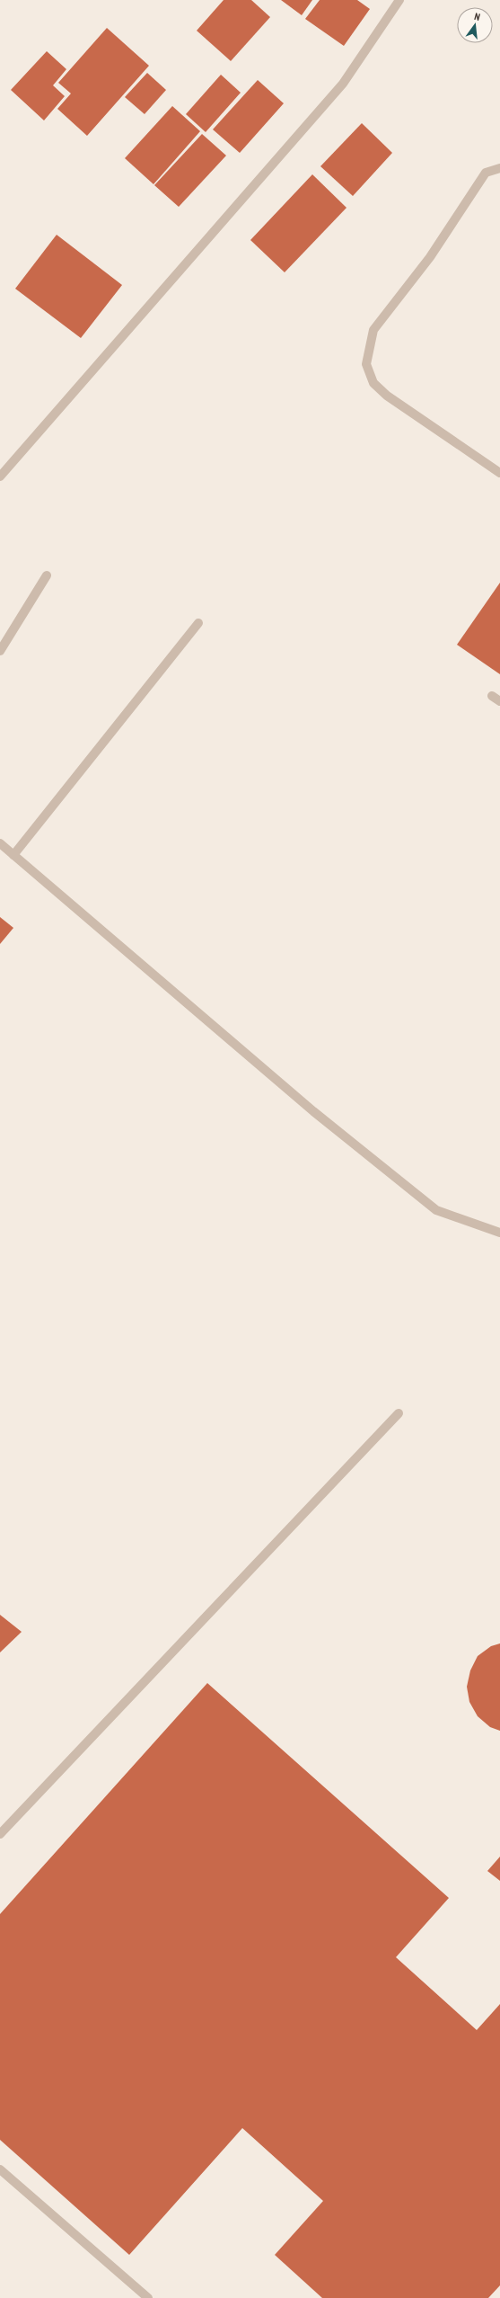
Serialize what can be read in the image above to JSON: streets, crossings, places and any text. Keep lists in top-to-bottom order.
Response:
{
  "north": "top"
}
